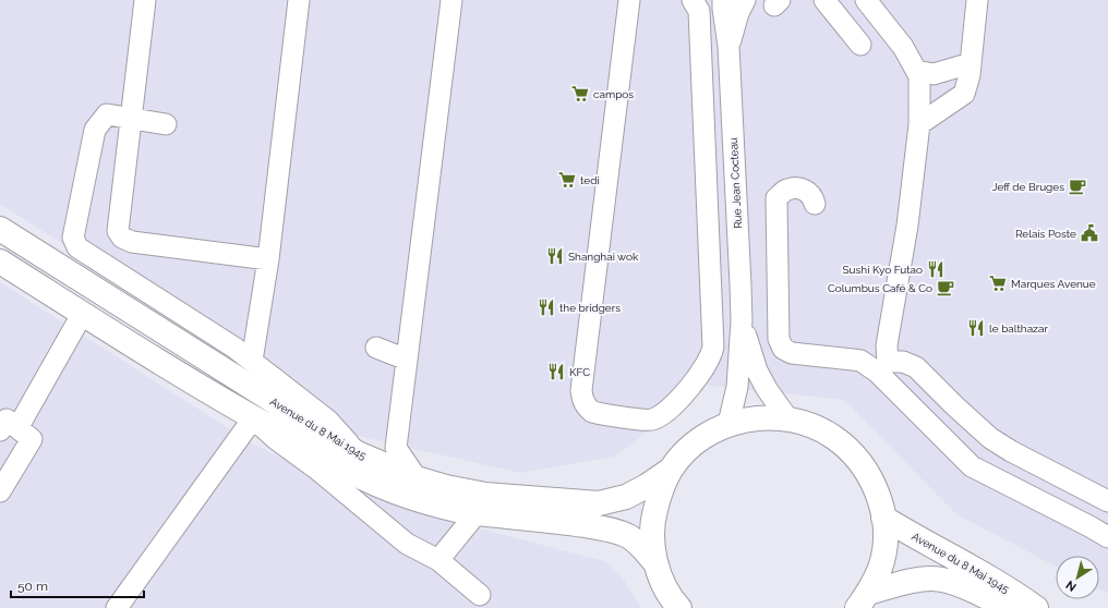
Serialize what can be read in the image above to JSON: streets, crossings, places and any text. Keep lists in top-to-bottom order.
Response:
{
  "streets": {
    "main road": ["Avenue du 8 Mai 1945"],
    "street": ["Rue Jean Cocteau"]
  },
  "crossings": [
    ["Rue Jean Cocteau", "Avenue du 8 Mai 1945"]
  ],
  "places": {
    "supermarket": ["campos", "tedi", "Marques Avenue"],
    "cafe": ["Jeff de Bruges", "Columbus Café & Co"],
    "public building": ["Relais Poste"],
    "restaurant": [
      "Shanghai wok",
      "Sushi Kyo Futao",
      "the bridgers",
      "le balthazar",
      "KFC"
    ]
  },
  "scale_bar": "50 m",
  "north": "bottom left"
}
